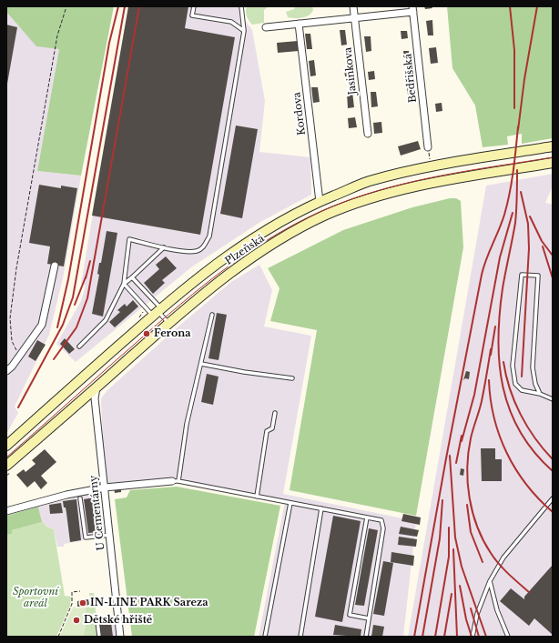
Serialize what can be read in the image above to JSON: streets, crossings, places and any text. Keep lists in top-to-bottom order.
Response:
{
  "streets": {
    "main road": ["Plzeňská"],
    "street": [
      "Jasinkova",
      "Bedřišská",
      "Kordova",
      "U Cementárny"
    ]
  },
  "crossings": [
    ["Kordova", "Plzeňská"],
    ["Plzeňská", "U Cementárny"]
  ],
  "parks": ["Sportovní areál"],
  "places": ["Ferona", "IN-LINE PARK Sareza", "Dětské hřiště"]
}
